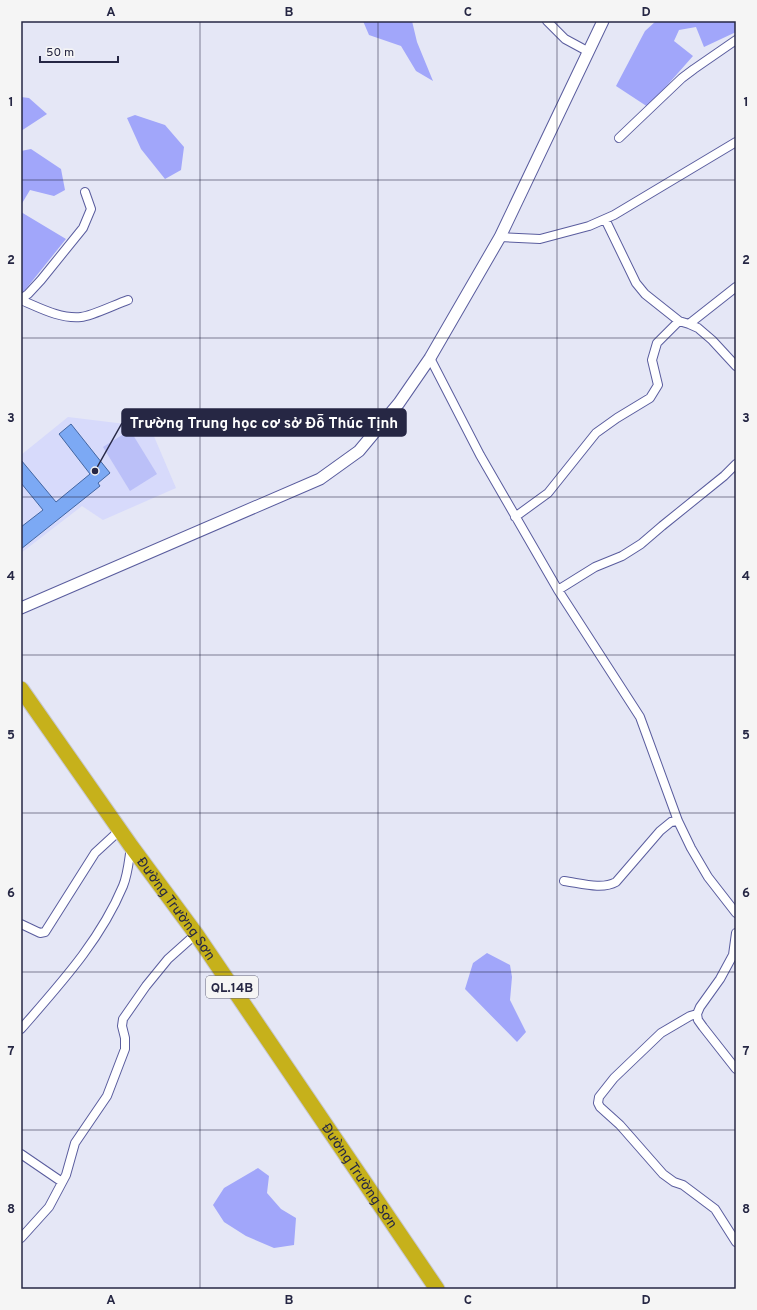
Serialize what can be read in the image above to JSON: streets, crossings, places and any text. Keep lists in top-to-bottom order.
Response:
{
  "streets": {
    "highway": ["Đường Trường Sơn", "QL.14B"]
  },
  "places": ["Trường Trung học cơ sở Đỗ Thúc Tịnh"],
  "scale_bar": "50 m",
  "grid": {
    "columns": [
      "A",
      "B",
      "C",
      "D"
    ],
    "rows": [
      "1",
      "2",
      "3",
      "4",
      "5",
      "6",
      "7",
      "8"
    ]
  }
}
